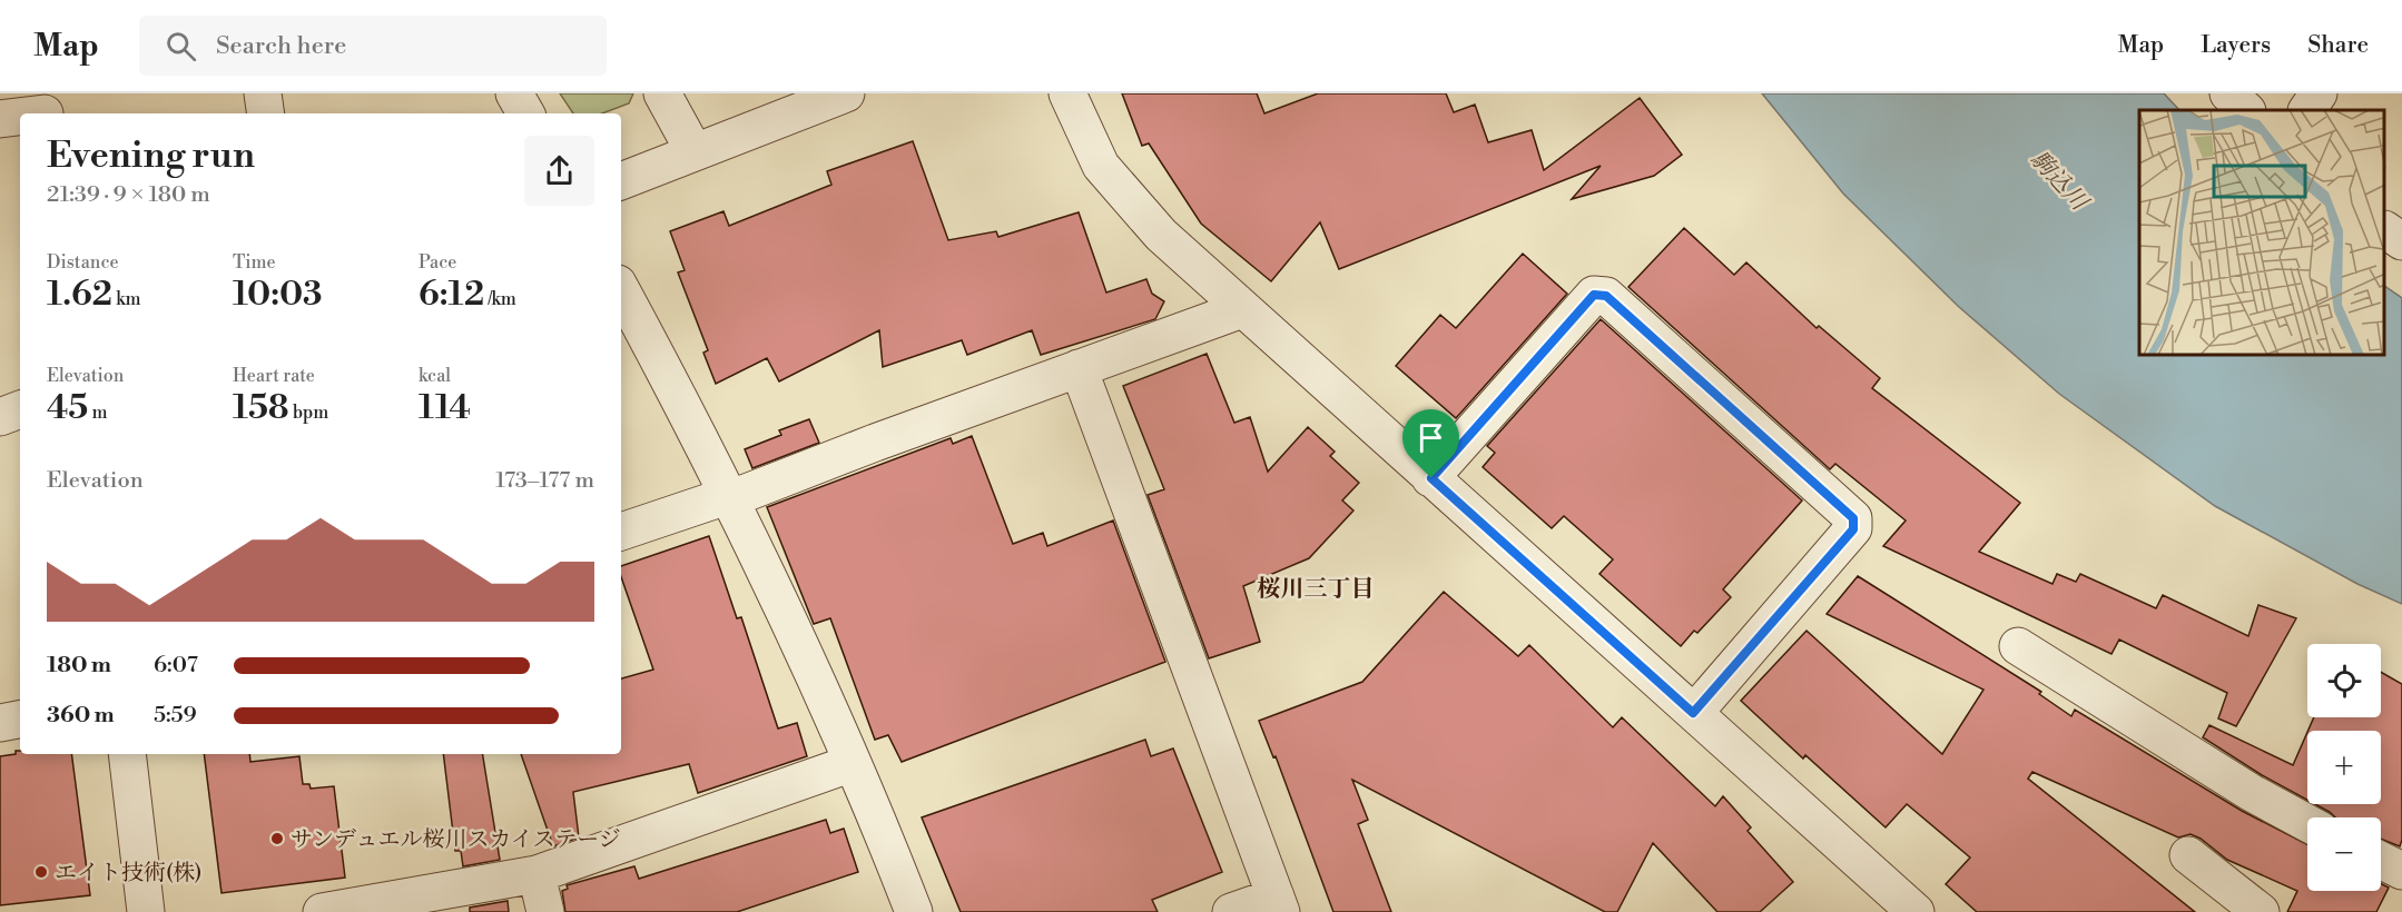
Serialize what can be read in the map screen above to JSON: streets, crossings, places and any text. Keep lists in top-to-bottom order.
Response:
{
  "districts": ["桜川三丁目"],
  "water": ["駒込川"],
  "places": ["サンデュエル桜川スカイステージ", "エイト技術(株)"],
  "page": {
    "header": "Map",
    "search": "Search here",
    "nav": ["Map", "Layers", "Share"],
    "heading": ["Evening run", "21:39 · 9 × 180 m"],
    "stats": [
      ["Distance", "1.62 km"],
      ["Time", "10:03"],
      ["Pace", "6:12 /km"],
      ["Elevation", "45 m"],
      ["Heart rate", "158 bpm"],
      ["kcal", "114"]
    ],
    "chart": ["Elevation", "173–177 m"],
    "list": [
      {
        "name": "180 m",
        "note": "6:07"
      },
      {
        "name": "360 m",
        "note": "5:59"
      }
    ],
    "map_buttons": ["+", "−"]
  }
}
